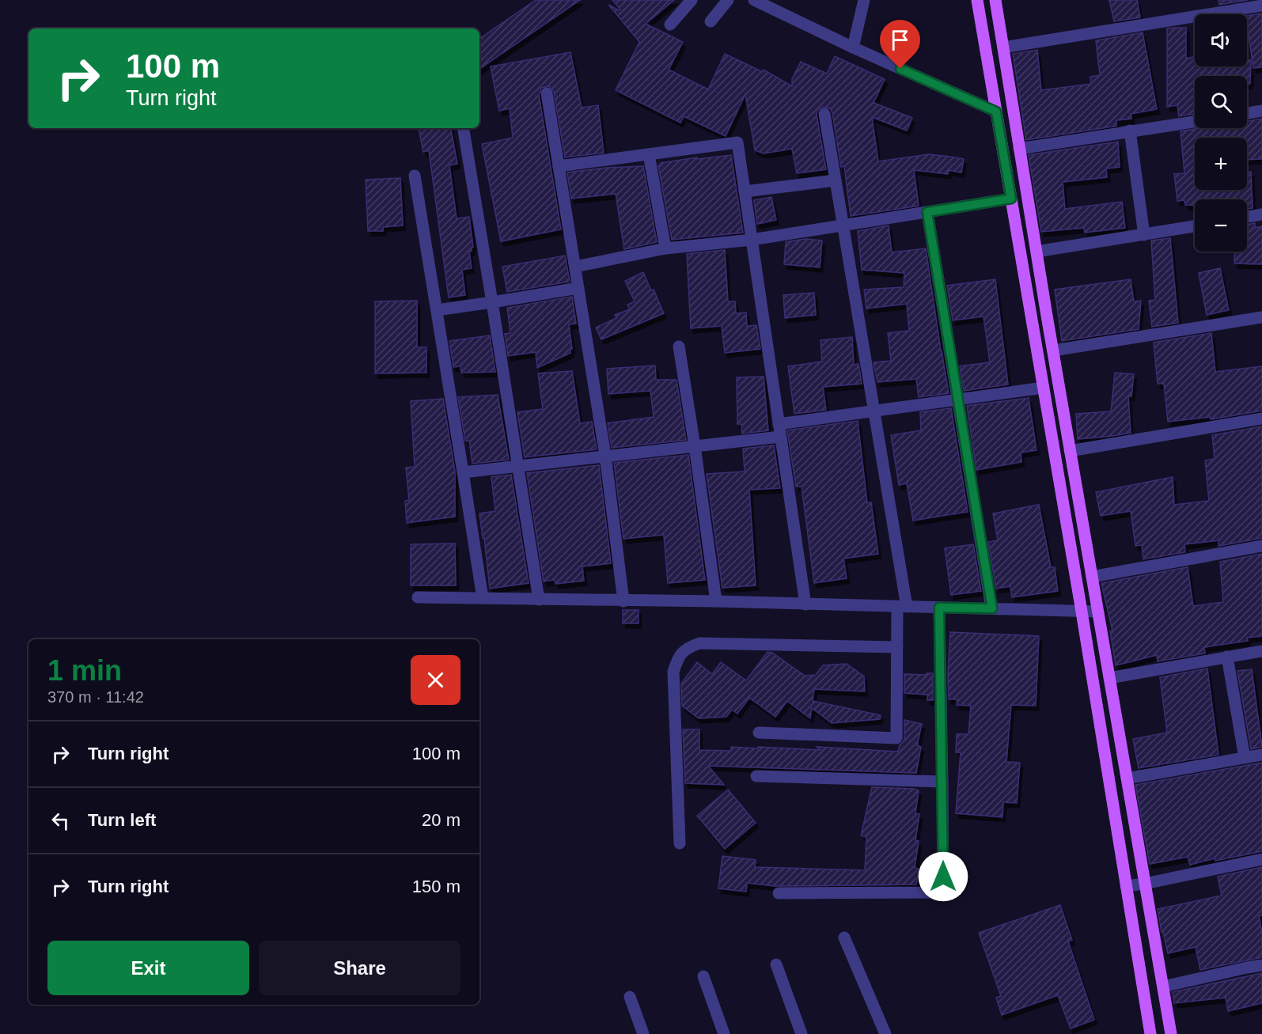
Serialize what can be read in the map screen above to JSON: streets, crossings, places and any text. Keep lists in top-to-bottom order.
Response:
{
  "page": {
    "map_buttons": ["+", "−"],
    "turn": ["100 m", "Turn right"],
    "heading": ["1 min", "370 m · 11:42"],
    "list": [
      {
        "name": "Turn right",
        "value": "100 m"
      },
      {
        "name": "Turn left",
        "value": "20 m"
      },
      {
        "name": "Turn right",
        "value": "150 m"
      }
    ],
    "buttons": ["Exit", "Share"]
  }
}
